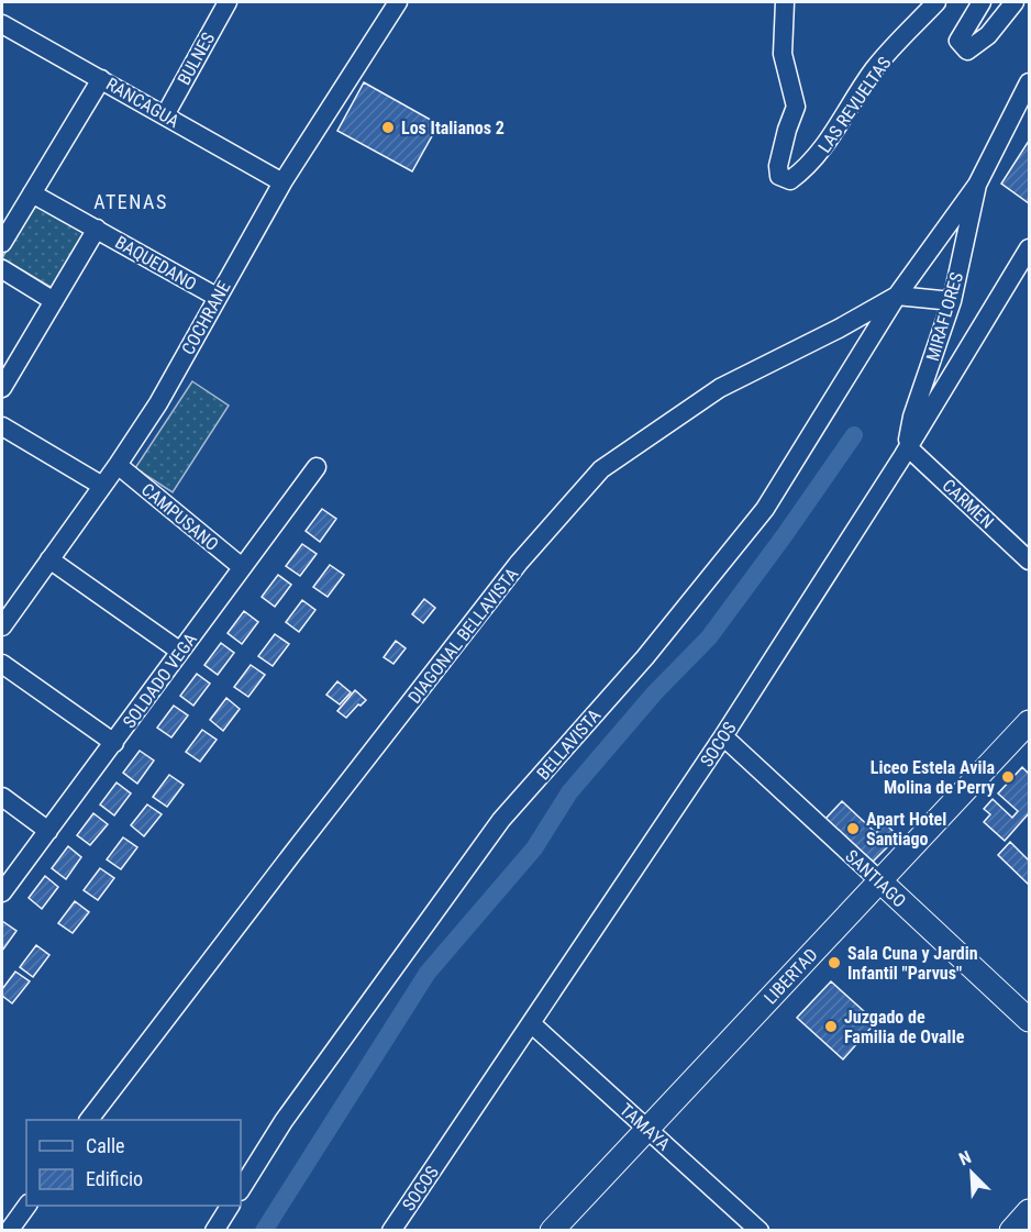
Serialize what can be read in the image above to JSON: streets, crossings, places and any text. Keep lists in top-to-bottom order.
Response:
{
  "streets": {
    "main road": ["SANTIAGO", "LIBERTAD"],
    "street": [
      "BULNES",
      "RANCAGUA",
      "LAS REVUELTAS",
      "BAQUEDANO",
      "MIRAFLORES",
      "COCHRANE",
      "CARMEN",
      "CAMPUSANO",
      "DIAGONAL BELLAVISTA",
      "SOLDADO VEGA",
      "BELLAVISTA",
      "SOCOS",
      "TAMAYA"
    ]
  },
  "crossings": [
    ["BULNES", "RANCAGUA"],
    ["RANCAGUA", "COCHRANE"],
    ["BAQUEDANO", "COCHRANE"],
    ["MIRAFLORES", "CARMEN"],
    ["MIRAFLORES", "DIAGONAL BELLAVISTA"],
    ["MIRAFLORES", "BELLAVISTA"],
    ["MIRAFLORES", "SOCOS"],
    ["COCHRANE", "CAMPUSANO"],
    ["CARMEN", "SOCOS"],
    ["CAMPUSANO", "SOLDADO VEGA"],
    ["DIAGONAL BELLAVISTA", "BELLAVISTA"],
    ["SOCOS", "SANTIAGO"],
    ["SOCOS", "TAMAYA"],
    ["SANTIAGO", "LIBERTAD"],
    ["LIBERTAD", "TAMAYA"]
  ],
  "districts": ["ATENAS"],
  "places": [
    "Los Italianos 2",
    "Liceo Estela Avila Molina de Perry",
    "Apart Hotel Santiago",
    "Sala Cuna y Jardin Infantil \"Parvus\"",
    "Juzgado de Familia de Ovalle"
  ],
  "legend": ["Calle", "Edificio"],
  "north": "top left"
}
